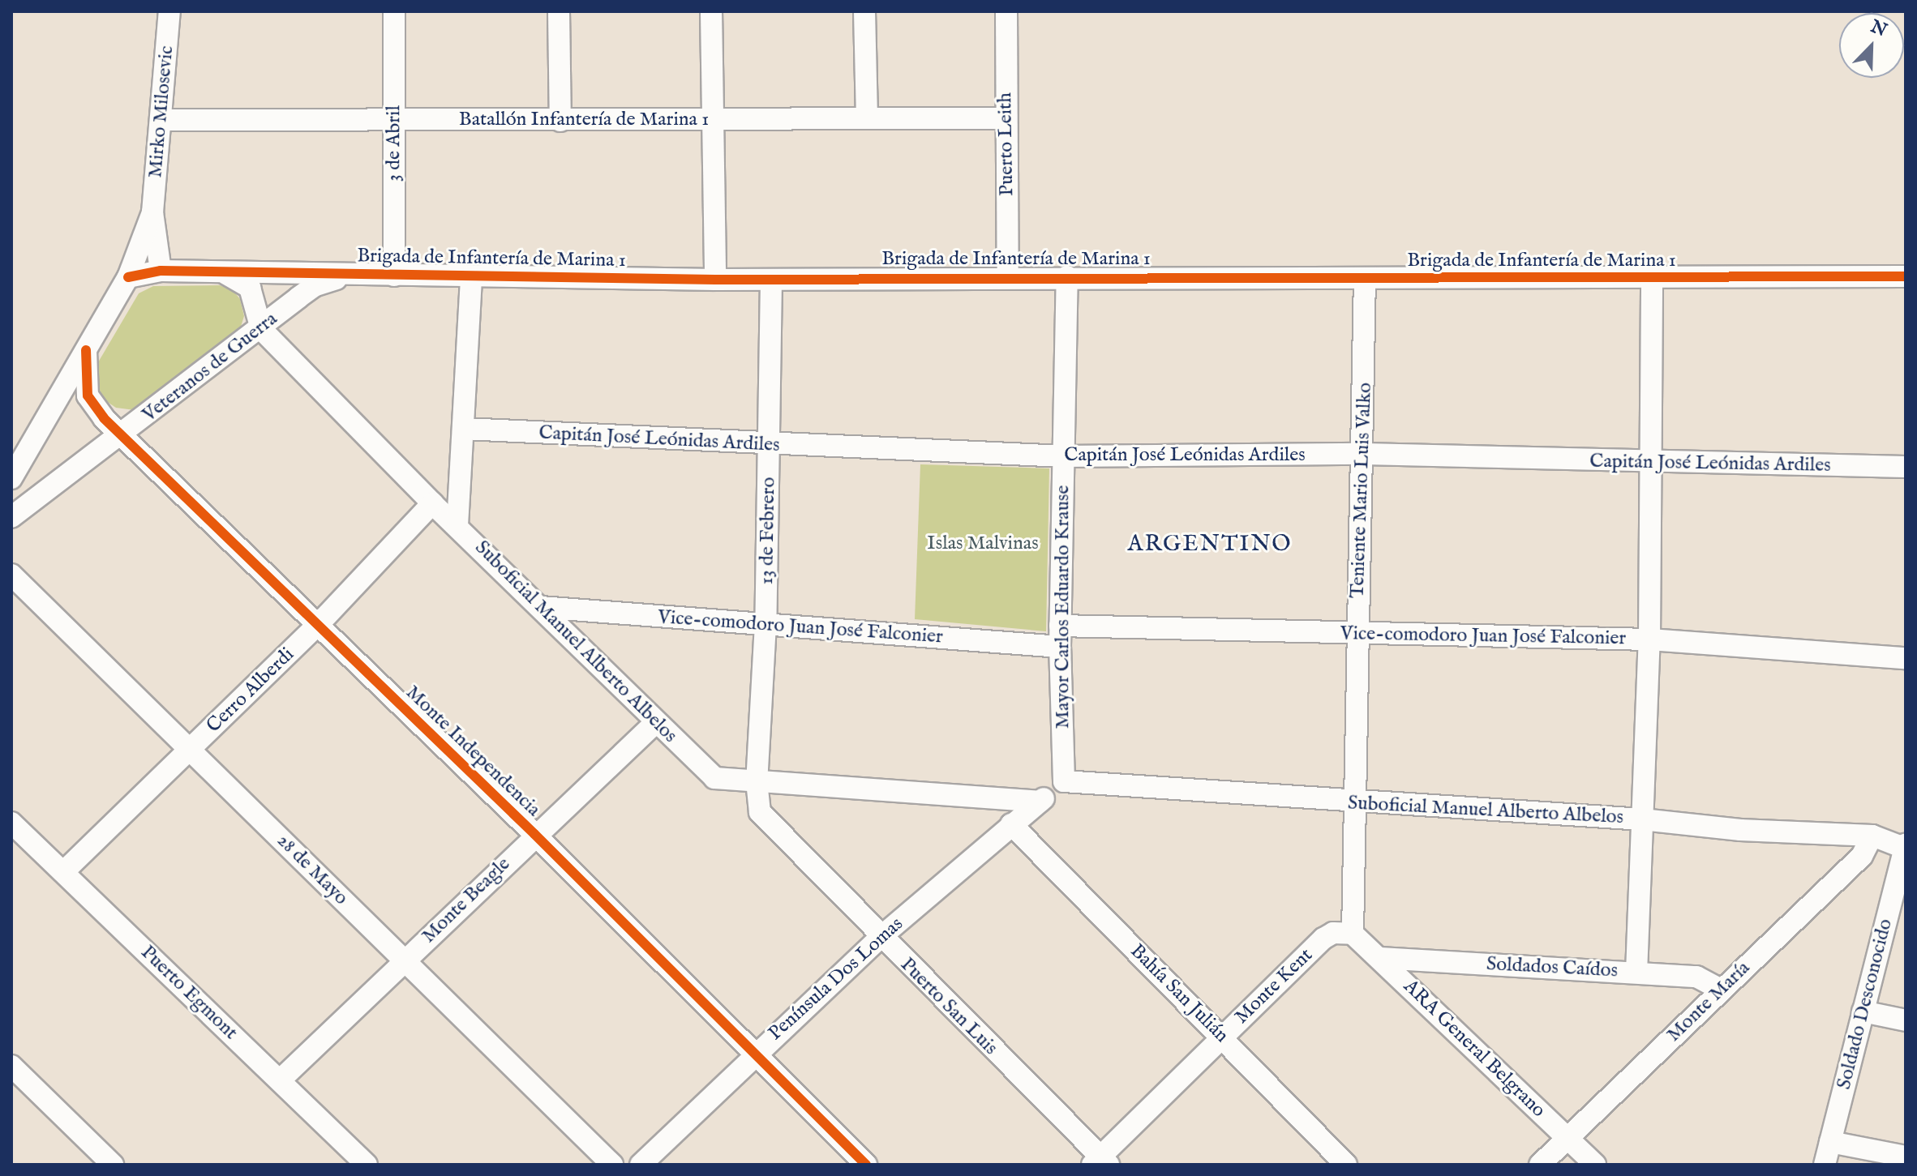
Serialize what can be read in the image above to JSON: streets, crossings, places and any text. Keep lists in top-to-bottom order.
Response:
{
  "streets": {
    "street": [
      "Mirko Milosevic",
      "Batallón Infantería de Marina 1",
      "3 de Abril",
      "Puerto Leith",
      "Brigada de Infantería de Marina 1",
      "Veteranos de Guerra",
      "Capitán José Leónidas Ardiles",
      "Teniente Mario Luis Valko",
      "13 de Febrero",
      "Mayor Carlos Eduardo Krause",
      "Vice-comodoro Juan José Falconier",
      "Suboficial Manuel Alberto Albelos",
      "Cerro Alberdi",
      "Monte Independencia",
      "28 de Mayo",
      "Monte Beagle",
      "Soldados Caídos",
      "Península Dos Lomas",
      "Monte Kent",
      "Puerto Egmont",
      "Bahía San Julián",
      "Monte María",
      "Soldado Desconocido",
      "Puerto San Luis",
      "ARA General Belgrano"
    ]
  },
  "crossings": [
    ["Mirko Milosevic", "Batallón Infantería de Marina 1"],
    ["Mirko Milosevic", "Brigada de Infantería de Marina 1"],
    ["Mirko Milosevic", "Monte Independencia"],
    ["Batallón Infantería de Marina 1", "3 de Abril"],
    ["Batallón Infantería de Marina 1", "Puerto Leith"],
    ["3 de Abril", "Brigada de Infantería de Marina 1"],
    ["Puerto Leith", "Brigada de Infantería de Marina 1"],
    ["Brigada de Infantería de Marina 1", "Veteranos de Guerra"],
    ["Brigada de Infantería de Marina 1", "Teniente Mario Luis Valko"],
    ["Brigada de Infantería de Marina 1", "13 de Febrero"],
    ["Brigada de Infantería de Marina 1", "Mayor Carlos Eduardo Krause"],
    ["Brigada de Infantería de Marina 1", "Suboficial Manuel Alberto Albelos"],
    ["Veteranos de Guerra", "Suboficial Manuel Alberto Albelos"],
    ["Veteranos de Guerra", "Monte Independencia"],
    ["Capitán José Leónidas Ardiles", "Teniente Mario Luis Valko"],
    ["Capitán José Leónidas Ardiles", "13 de Febrero"],
    ["Capitán José Leónidas Ardiles", "Mayor Carlos Eduardo Krause"],
    ["Teniente Mario Luis Valko", "Vice-comodoro Juan José Falconier"],
    ["Teniente Mario Luis Valko", "Suboficial Manuel Alberto Albelos"],
    ["Teniente Mario Luis Valko", "Monte Kent"],
    ["Teniente Mario Luis Valko", "ARA General Belgrano"],
    ["13 de Febrero", "Vice-comodoro Juan José Falconier"],
    ["13 de Febrero", "Suboficial Manuel Alberto Albelos"],
    ["13 de Febrero", "Puerto San Luis"],
    ["Mayor Carlos Eduardo Krause", "Vice-comodoro Juan José Falconier"],
    ["Mayor Carlos Eduardo Krause", "Suboficial Manuel Alberto Albelos"],
    ["Mayor Carlos Eduardo Krause", "Península Dos Lomas"],
    ["Vice-comodoro Juan José Falconier", "Suboficial Manuel Alberto Albelos"],
    ["Suboficial Manuel Alberto Albelos", "Cerro Alberdi"],
    ["Suboficial Manuel Alberto Albelos", "Monte Beagle"],
    ["Suboficial Manuel Alberto Albelos", "Península Dos Lomas"],
    ["Suboficial Manuel Alberto Albelos", "Monte María"],
    ["Suboficial Manuel Alberto Albelos", "Soldado Desconocido"],
    ["Suboficial Manuel Alberto Albelos", "Puerto San Luis"],
    ["Cerro Alberdi", "Monte Independencia"],
    ["Cerro Alberdi", "28 de Mayo"],
    ["Cerro Alberdi", "Puerto Egmont"],
    ["Monte Independencia", "Monte Beagle"],
    ["Monte Independencia", "Península Dos Lomas"],
    ["28 de Mayo", "Monte Beagle"],
    ["Monte Beagle", "Puerto Egmont"],
    ["Soldados Caídos", "Monte María"],
    ["Soldados Caídos", "ARA General Belgrano"],
    ["Península Dos Lomas", "Bahía San Julián"],
    ["Península Dos Lomas", "Puerto San Luis"],
    ["Monte Kent", "Bahía San Julián"],
    ["Monte Kent", "Puerto San Luis"],
    ["Monte Kent", "ARA General Belgrano"],
    ["Monte María", "ARA General Belgrano"]
  ],
  "districts": ["ARGENTINO"],
  "parks": ["Islas Malvinas"],
  "north": "top right"
}
